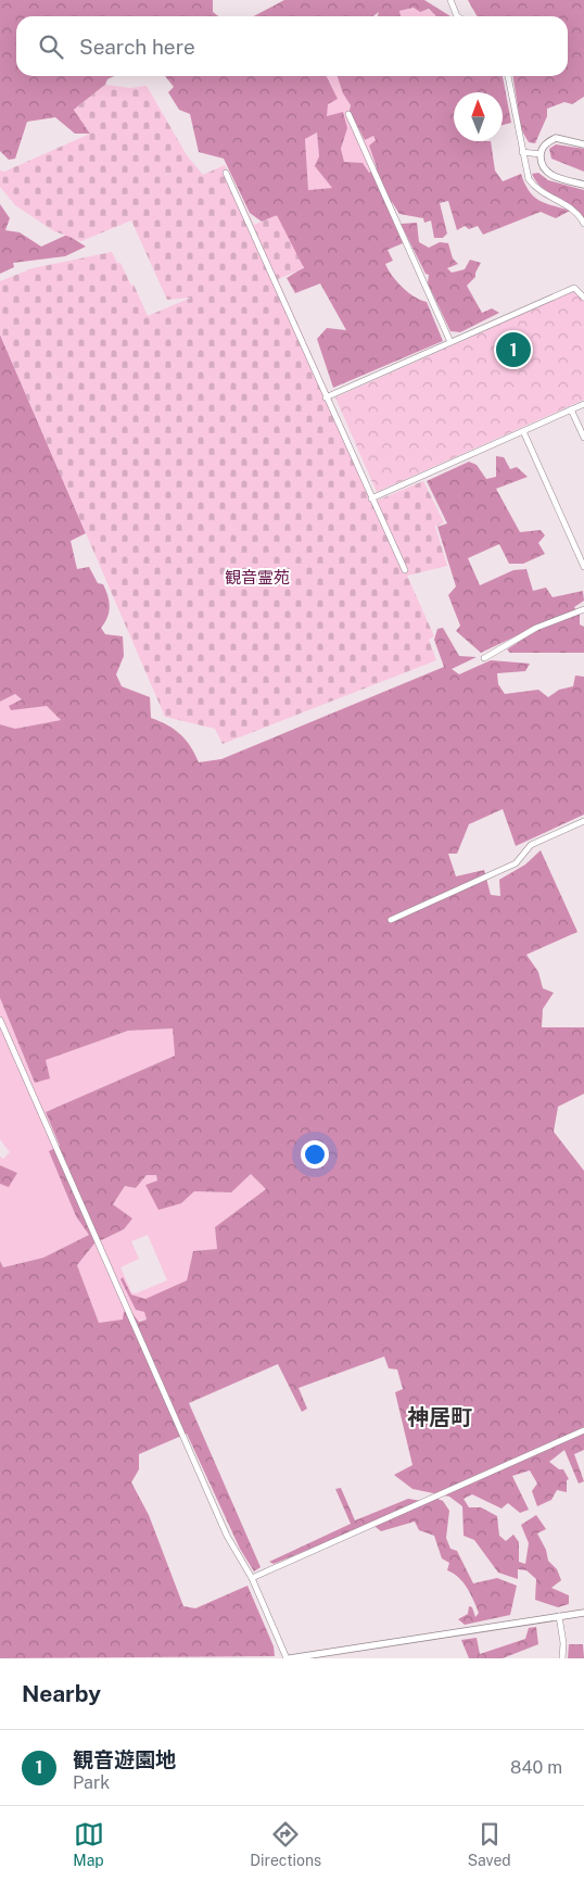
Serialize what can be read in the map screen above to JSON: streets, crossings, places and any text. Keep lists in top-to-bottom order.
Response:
{
  "districts": ["神居町"],
  "parks": ["観音霊苑"],
  "north": "top",
  "page": {
    "search": "Search here",
    "pins": "1",
    "heading": "Nearby",
    "list": [
      {
        "mark": "1",
        "name": "観音遊園地",
        "note": "Park",
        "value": "840 m"
      }
    ],
    "nav": ["Map", "Directions", "Saved"]
  }
}
